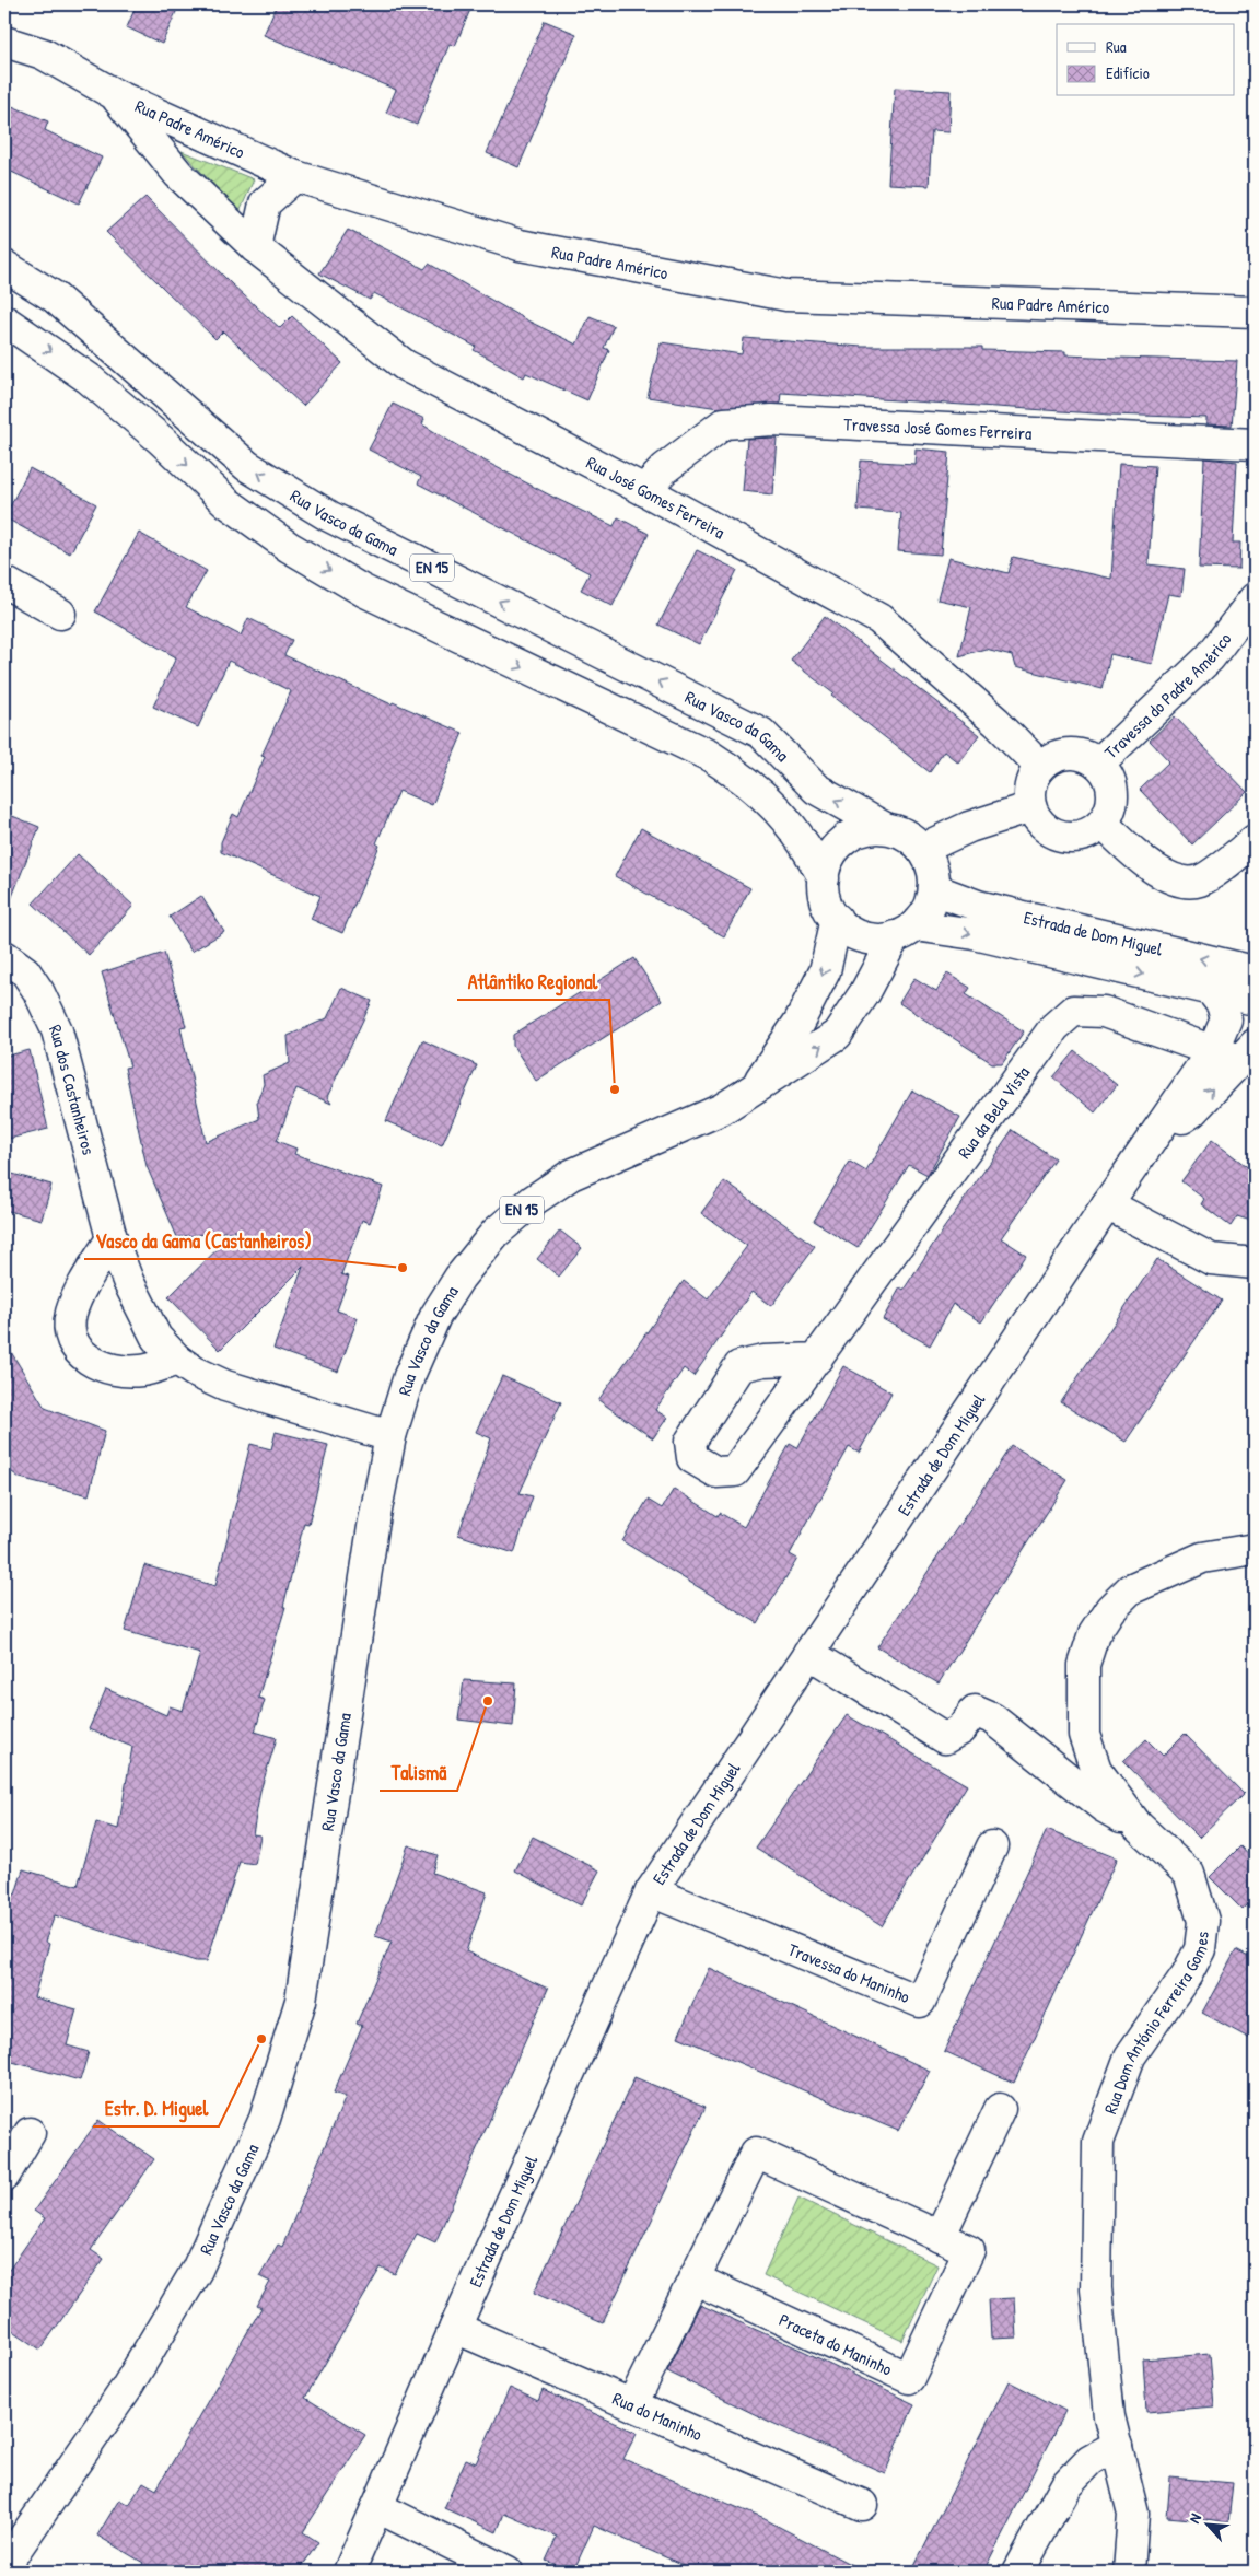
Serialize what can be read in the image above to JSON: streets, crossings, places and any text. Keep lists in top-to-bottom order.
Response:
{
  "streets": {
    "street": [
      "Rua Padre Américo",
      "Travessa José Gomes Ferreira",
      "Rua José Gomes Ferreira",
      "Rua Vasco da Gama",
      "EN 15",
      "Travessa do Padre Américo",
      "Estrada de Dom Miguel",
      "Rua dos Castanheiros",
      "Rua da Bela Vista",
      "Travessa do Maninho",
      "Rua Dom António Ferreira Gomes",
      "Praceta do Maninho",
      "Rua do Maninho"
    ]
  },
  "crossings": [
    ["Rua Padre Américo", "Rua José Gomes Ferreira"],
    ["Travessa José Gomes Ferreira", "Rua José Gomes Ferreira"],
    ["Rua José Gomes Ferreira", "Travessa do Padre Américo"],
    ["Rua Vasco da Gama", "Estrada de Dom Miguel"],
    ["Rua Vasco da Gama", "Rua dos Castanheiros"],
    ["Estrada de Dom Miguel", "Rua da Bela Vista"],
    ["Estrada de Dom Miguel", "Travessa do Maninho"],
    ["Estrada de Dom Miguel", "Rua do Maninho"],
    ["Praceta do Maninho", "Rua do Maninho"]
  ],
  "places": [
    "Atlântiko Regional",
    "Vasco da Gama (Castanheiros)",
    "Talismã",
    "Estr. D. Miguel"
  ],
  "legend": ["Rua", "Edifício"],
  "north": "top left"
}
